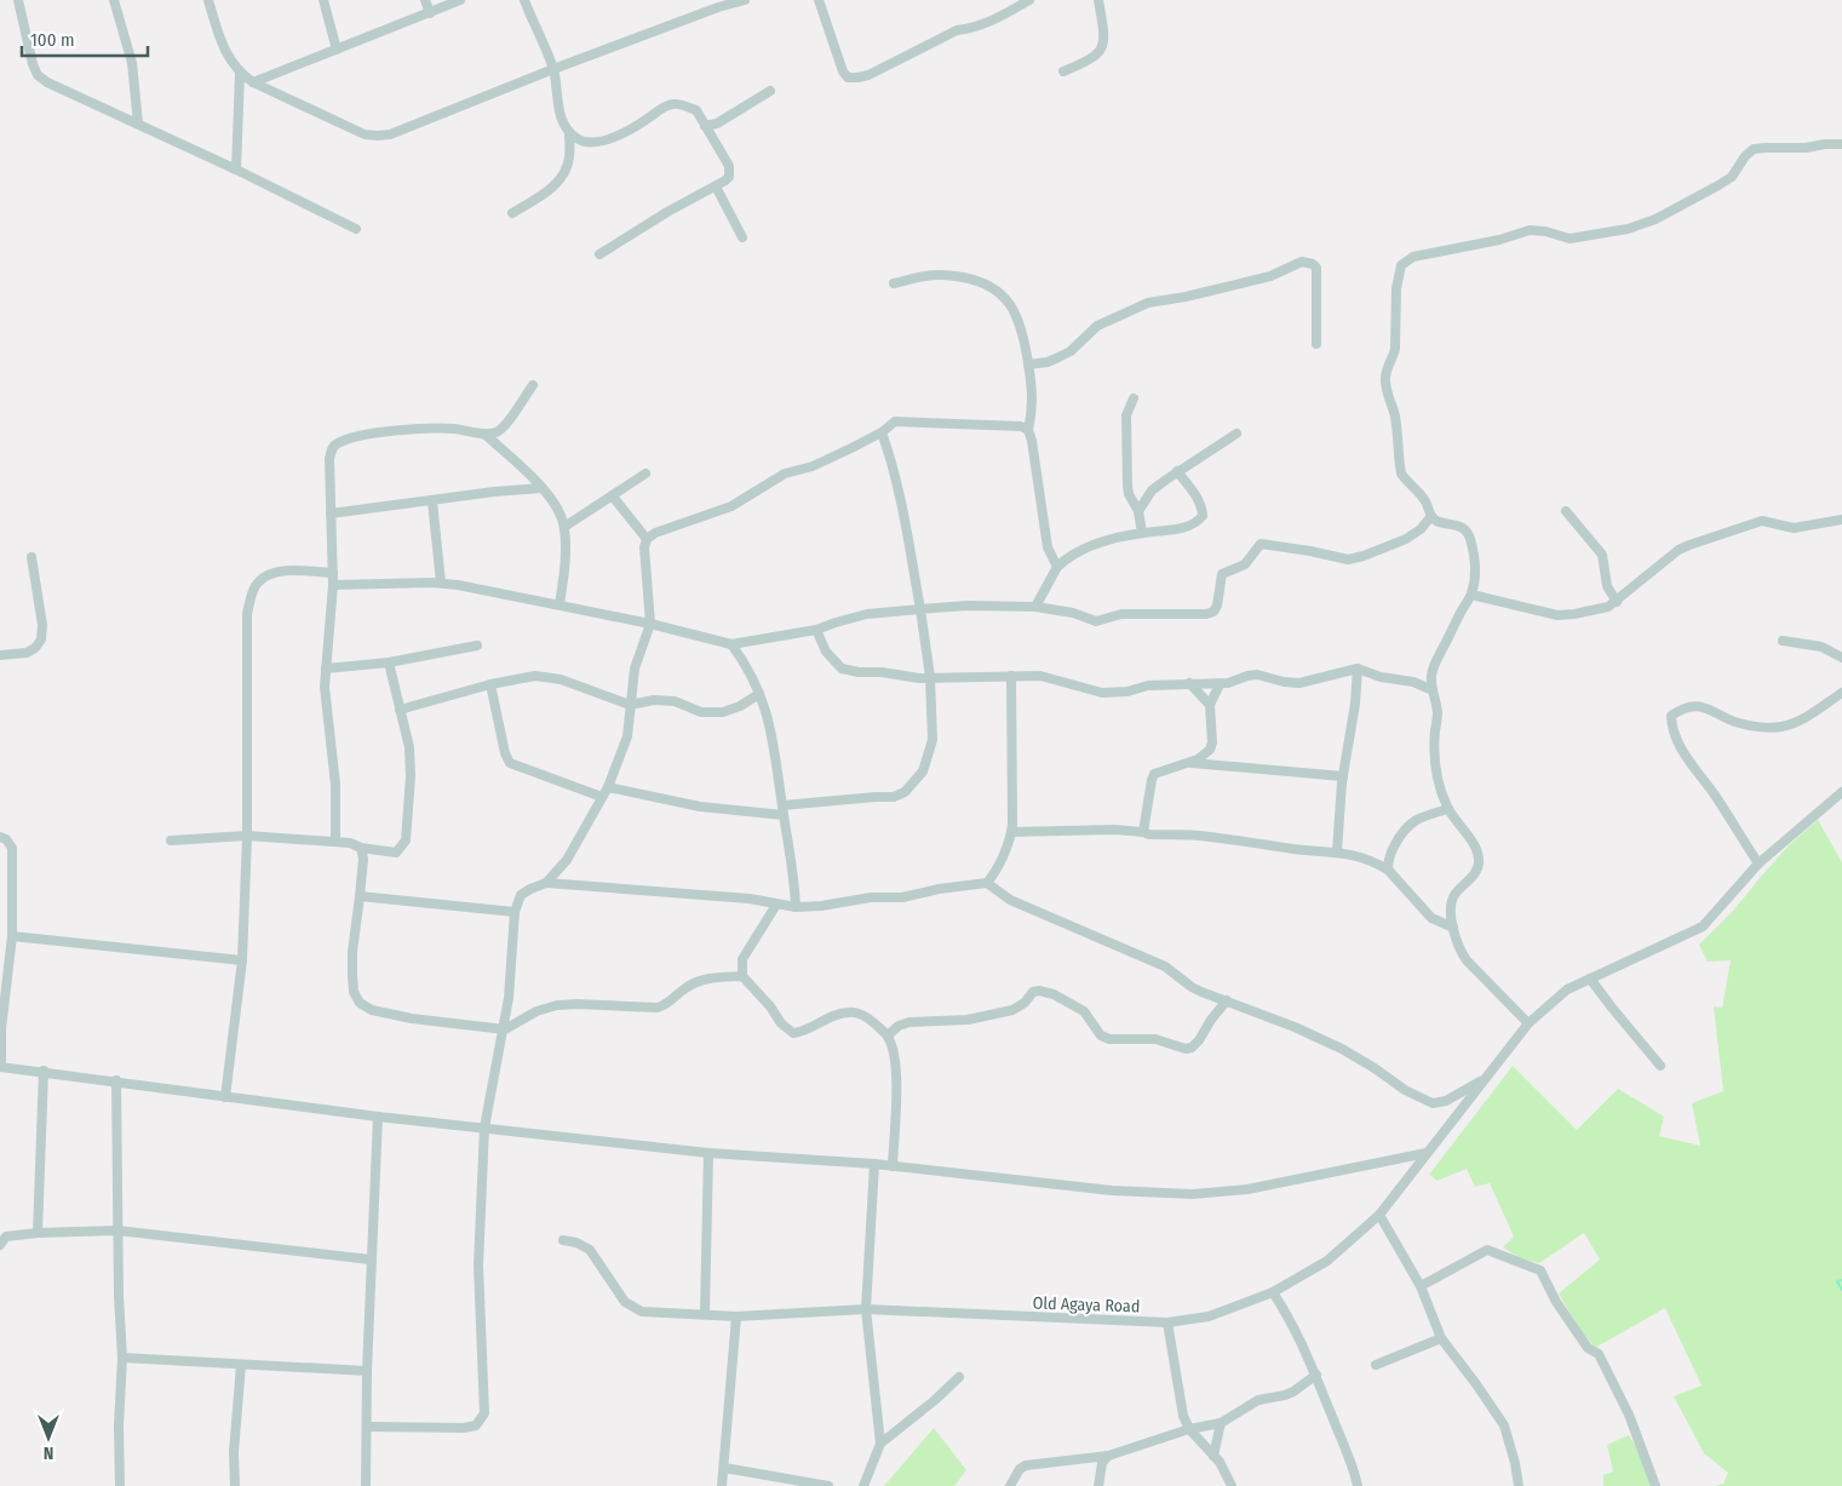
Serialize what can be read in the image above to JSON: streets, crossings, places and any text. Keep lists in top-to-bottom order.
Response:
{
  "streets": {
    "street": ["Old Agaya Road"]
  },
  "scale_bar": "100 m",
  "north": "bottom"
}
